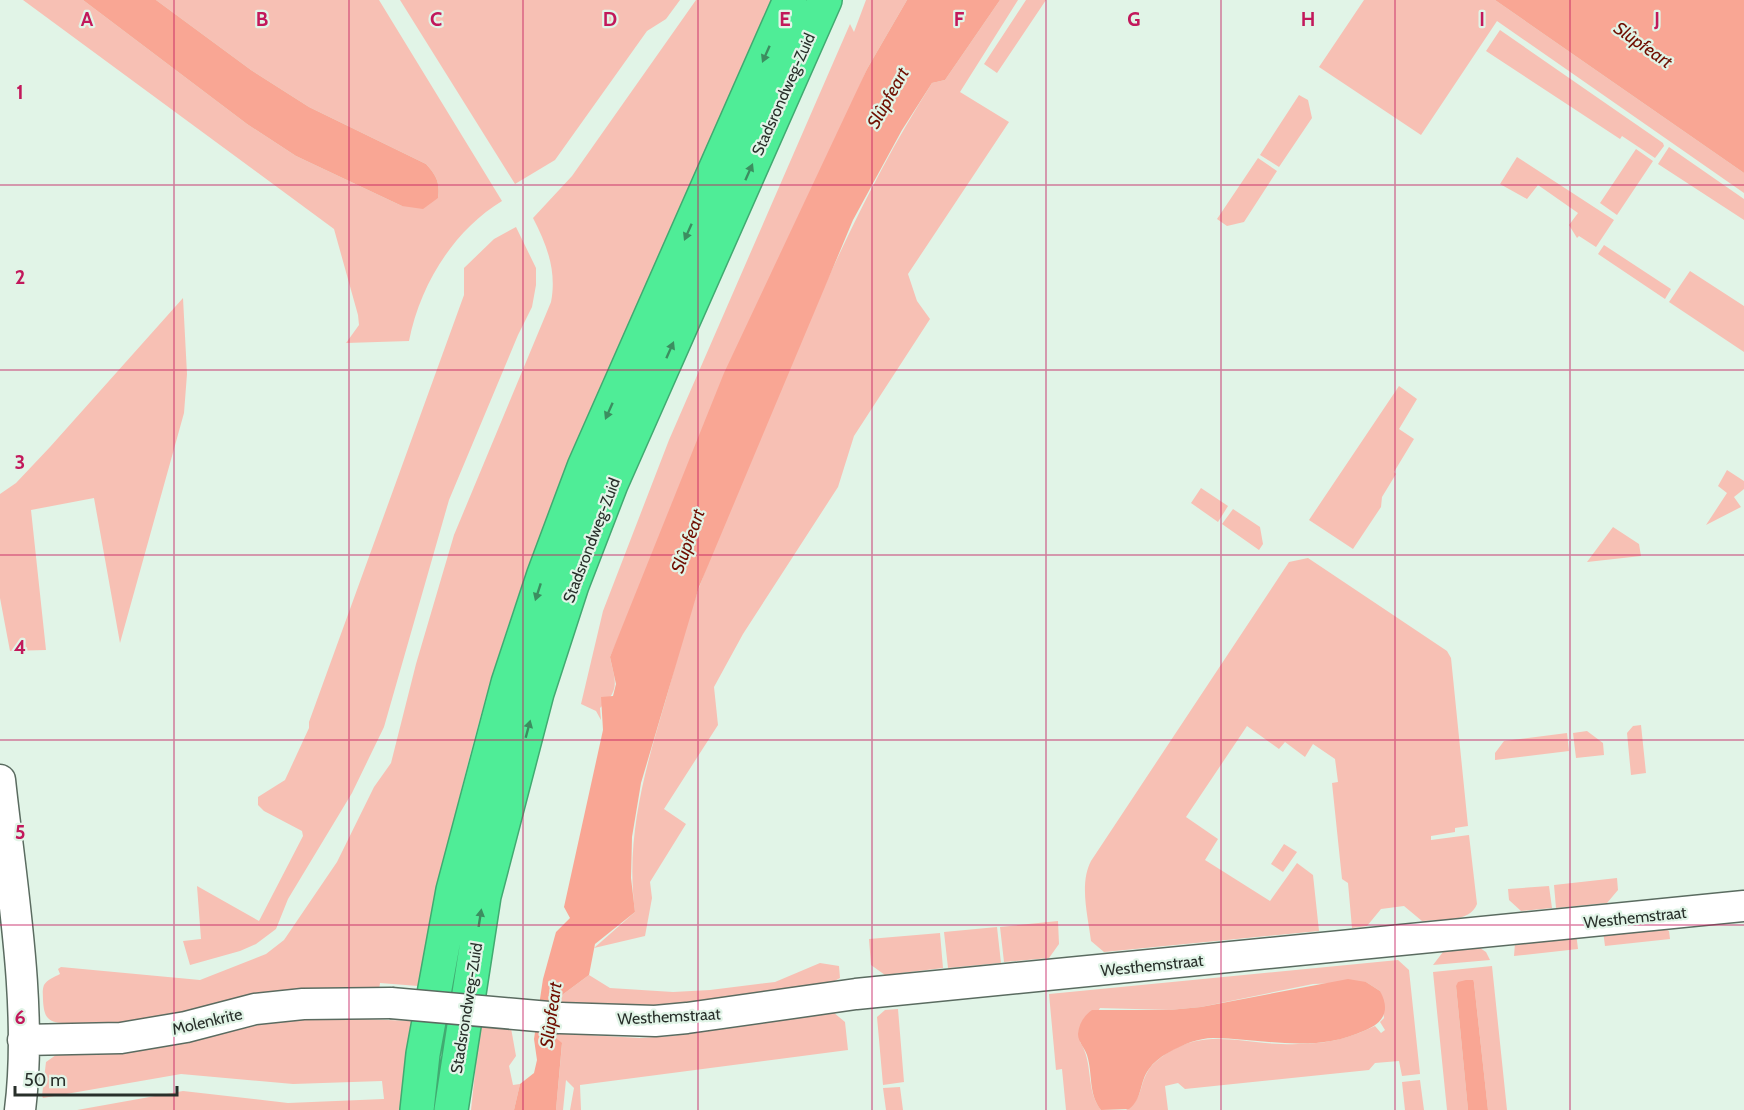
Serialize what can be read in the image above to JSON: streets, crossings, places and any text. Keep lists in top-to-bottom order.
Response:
{
  "streets": {
    "highway": ["Stadsrondweg-Zuid"],
    "street": ["Westhemstraat", "Molenkrite"]
  },
  "crossings": [
    ["Westhemstraat", "Molenkrite"]
  ],
  "water": ["Slûpfeart"],
  "scale_bar": "50 m",
  "grid": {
    "columns": [
      "A",
      "B",
      "C",
      "D",
      "E",
      "F",
      "G",
      "H",
      "I",
      "J"
    ],
    "rows": [
      "1",
      "2",
      "3",
      "4",
      "5",
      "6"
    ]
  }
}
